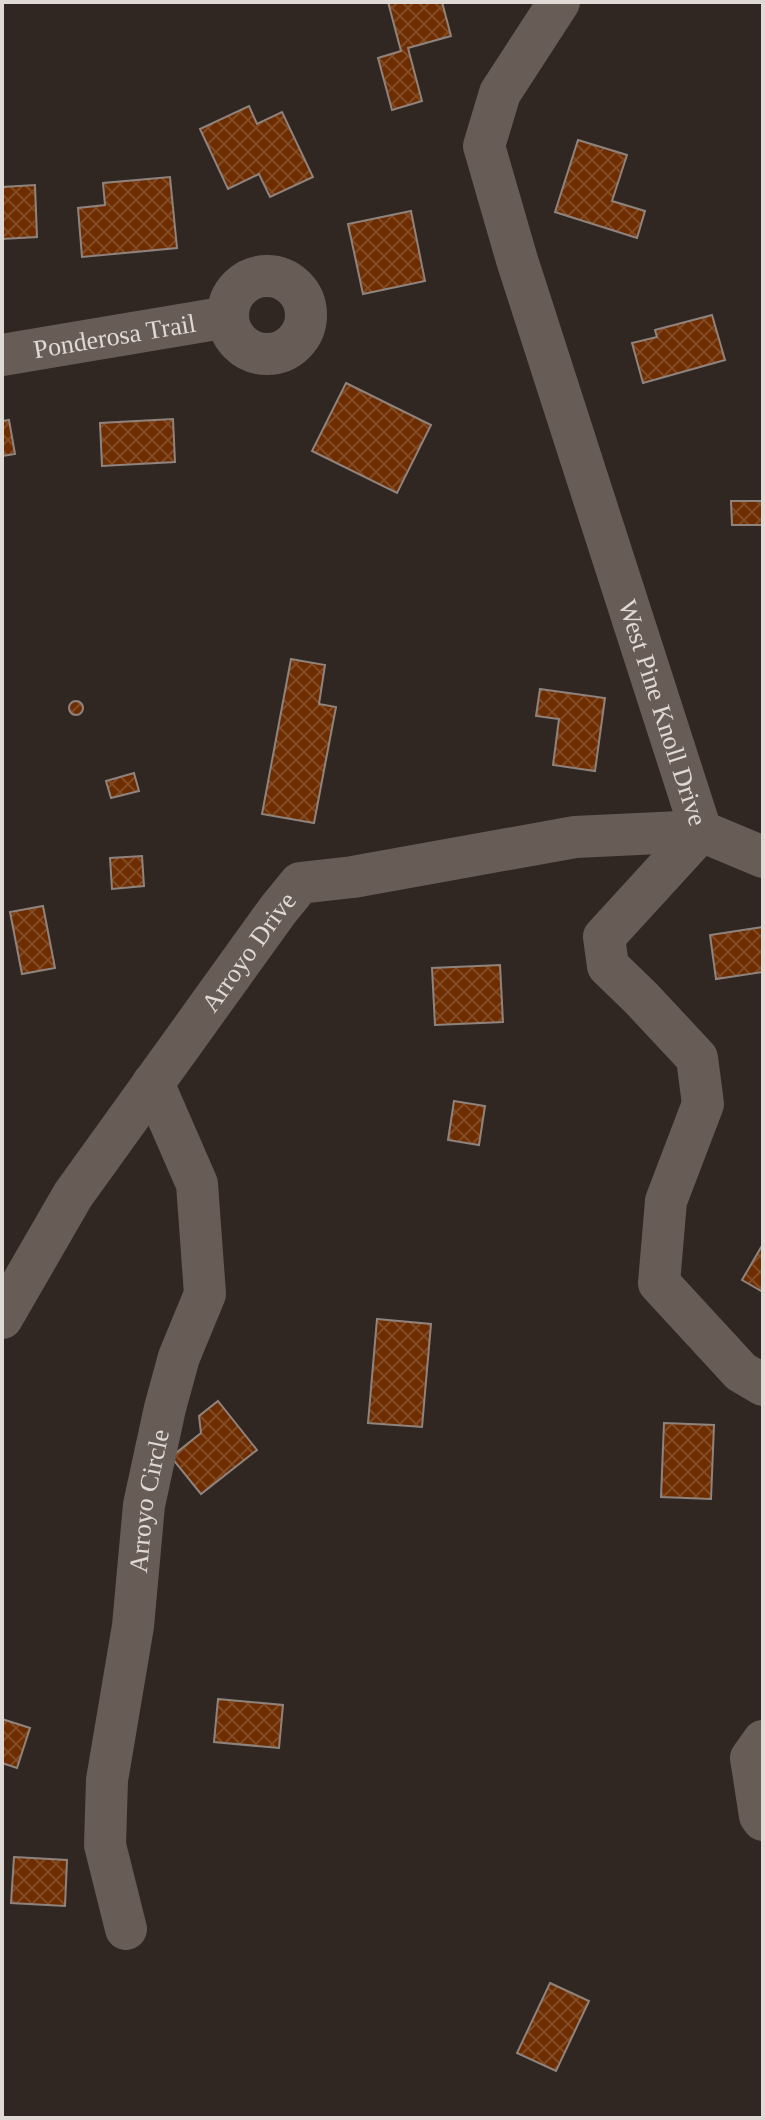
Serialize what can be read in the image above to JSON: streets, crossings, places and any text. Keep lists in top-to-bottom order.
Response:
{
  "streets": {
    "street": [
      "Ponderosa Trail",
      "West Pine Knoll Drive",
      "Arroyo Drive",
      "Arroyo Circle"
    ]
  },
  "crossings": [
    ["West Pine Knoll Drive", "Arroyo Drive"],
    ["Arroyo Drive", "Arroyo Circle"]
  ]
}
